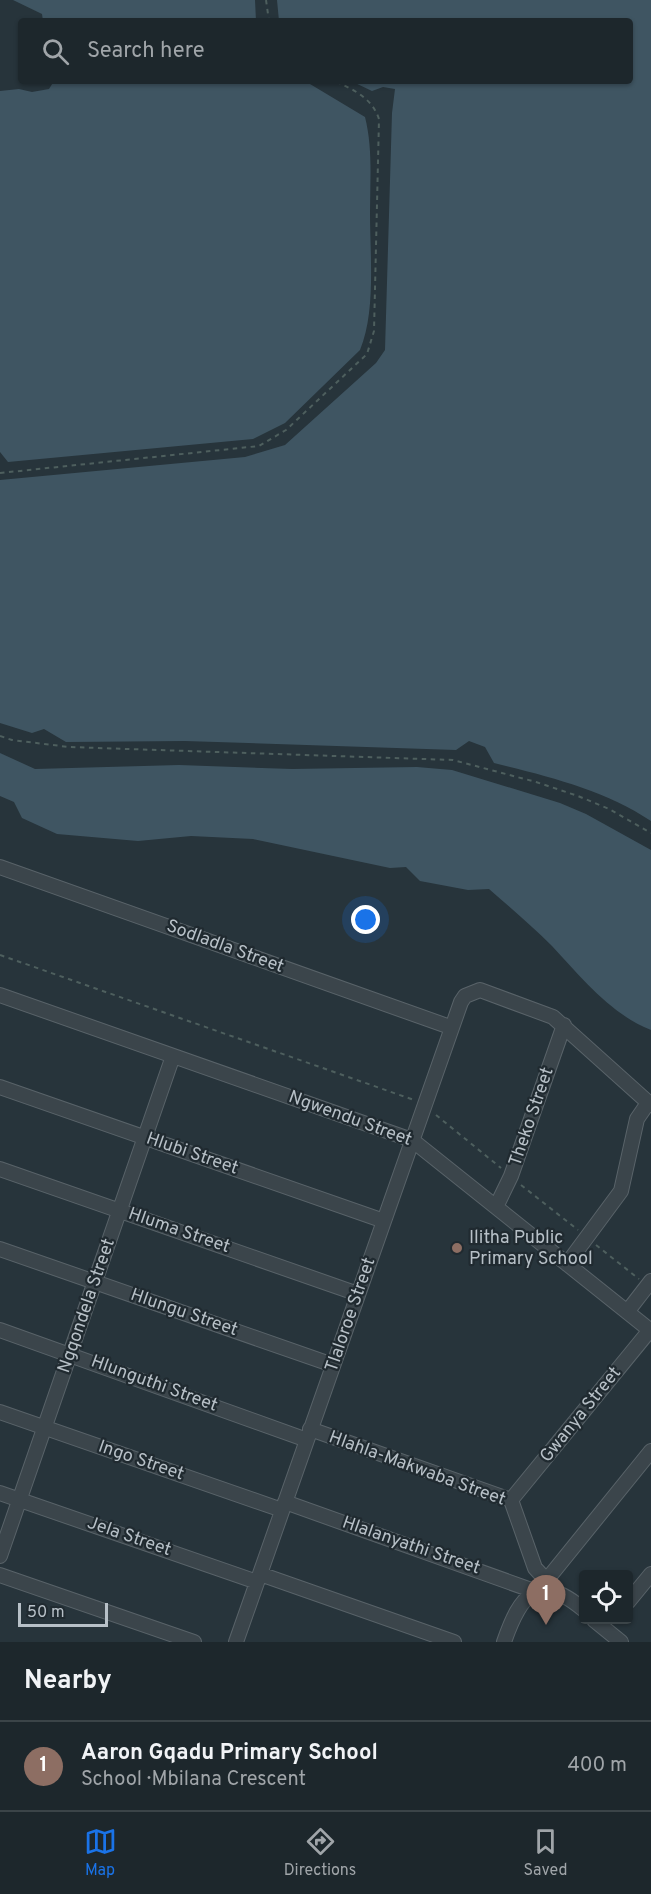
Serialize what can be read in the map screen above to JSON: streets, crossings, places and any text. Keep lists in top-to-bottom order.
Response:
{
  "streets": {
    "street": [
      "Sodladla Street",
      "Theko Street",
      "Ngwendu Street",
      "Hlubi Street",
      "Hluma Street",
      "Ngqondela Street",
      "Hlungu Street",
      "Tlaloroe Street",
      "Hlunguthi Street",
      "Gwanya Street",
      "Ingo Street",
      "Hlahla-Makwaba Street",
      "Jela Street",
      "Hlalanyathi Street"
    ]
  },
  "crossings": [
    ["Sodladla Street", "Tlaloroe Street"],
    ["Theko Street", "Ngwendu Street"],
    ["Theko Street", "Tlaloroe Street"],
    ["Ngwendu Street", "Ngqondela Street"],
    ["Ngwendu Street", "Tlaloroe Street"],
    ["Ngwendu Street", "Gwanya Street"],
    ["Hlubi Street", "Ngqondela Street"],
    ["Hlubi Street", "Tlaloroe Street"],
    ["Hluma Street", "Ngqondela Street"],
    ["Hluma Street", "Tlaloroe Street"],
    ["Ngqondela Street", "Hlungu Street"],
    ["Ngqondela Street", "Hlunguthi Street"],
    ["Ngqondela Street", "Ingo Street"],
    ["Ngqondela Street", "Jela Street"],
    ["Hlungu Street", "Tlaloroe Street"],
    ["Tlaloroe Street", "Hlunguthi Street"],
    ["Tlaloroe Street", "Ingo Street"],
    ["Tlaloroe Street", "Hlahla-Makwaba Street"],
    ["Tlaloroe Street", "Jela Street"],
    ["Tlaloroe Street", "Hlalanyathi Street"],
    ["Hlunguthi Street", "Hlahla-Makwaba Street"],
    ["Gwanya Street", "Hlahla-Makwaba Street"],
    ["Ingo Street", "Hlalanyathi Street"]
  ],
  "places": ["Ilitha Public Primary School"],
  "scale_bar": "50 m",
  "page": {
    "search": "Search here",
    "pins": "1",
    "scale": "50 m",
    "heading": "Nearby",
    "list": [
      {
        "mark": "1",
        "name": "Aaron Gqadu Primary School",
        "note": "School · Mbilana Crescent",
        "value": "400 m"
      }
    ],
    "nav": ["Map", "Directions", "Saved"]
  }
}
